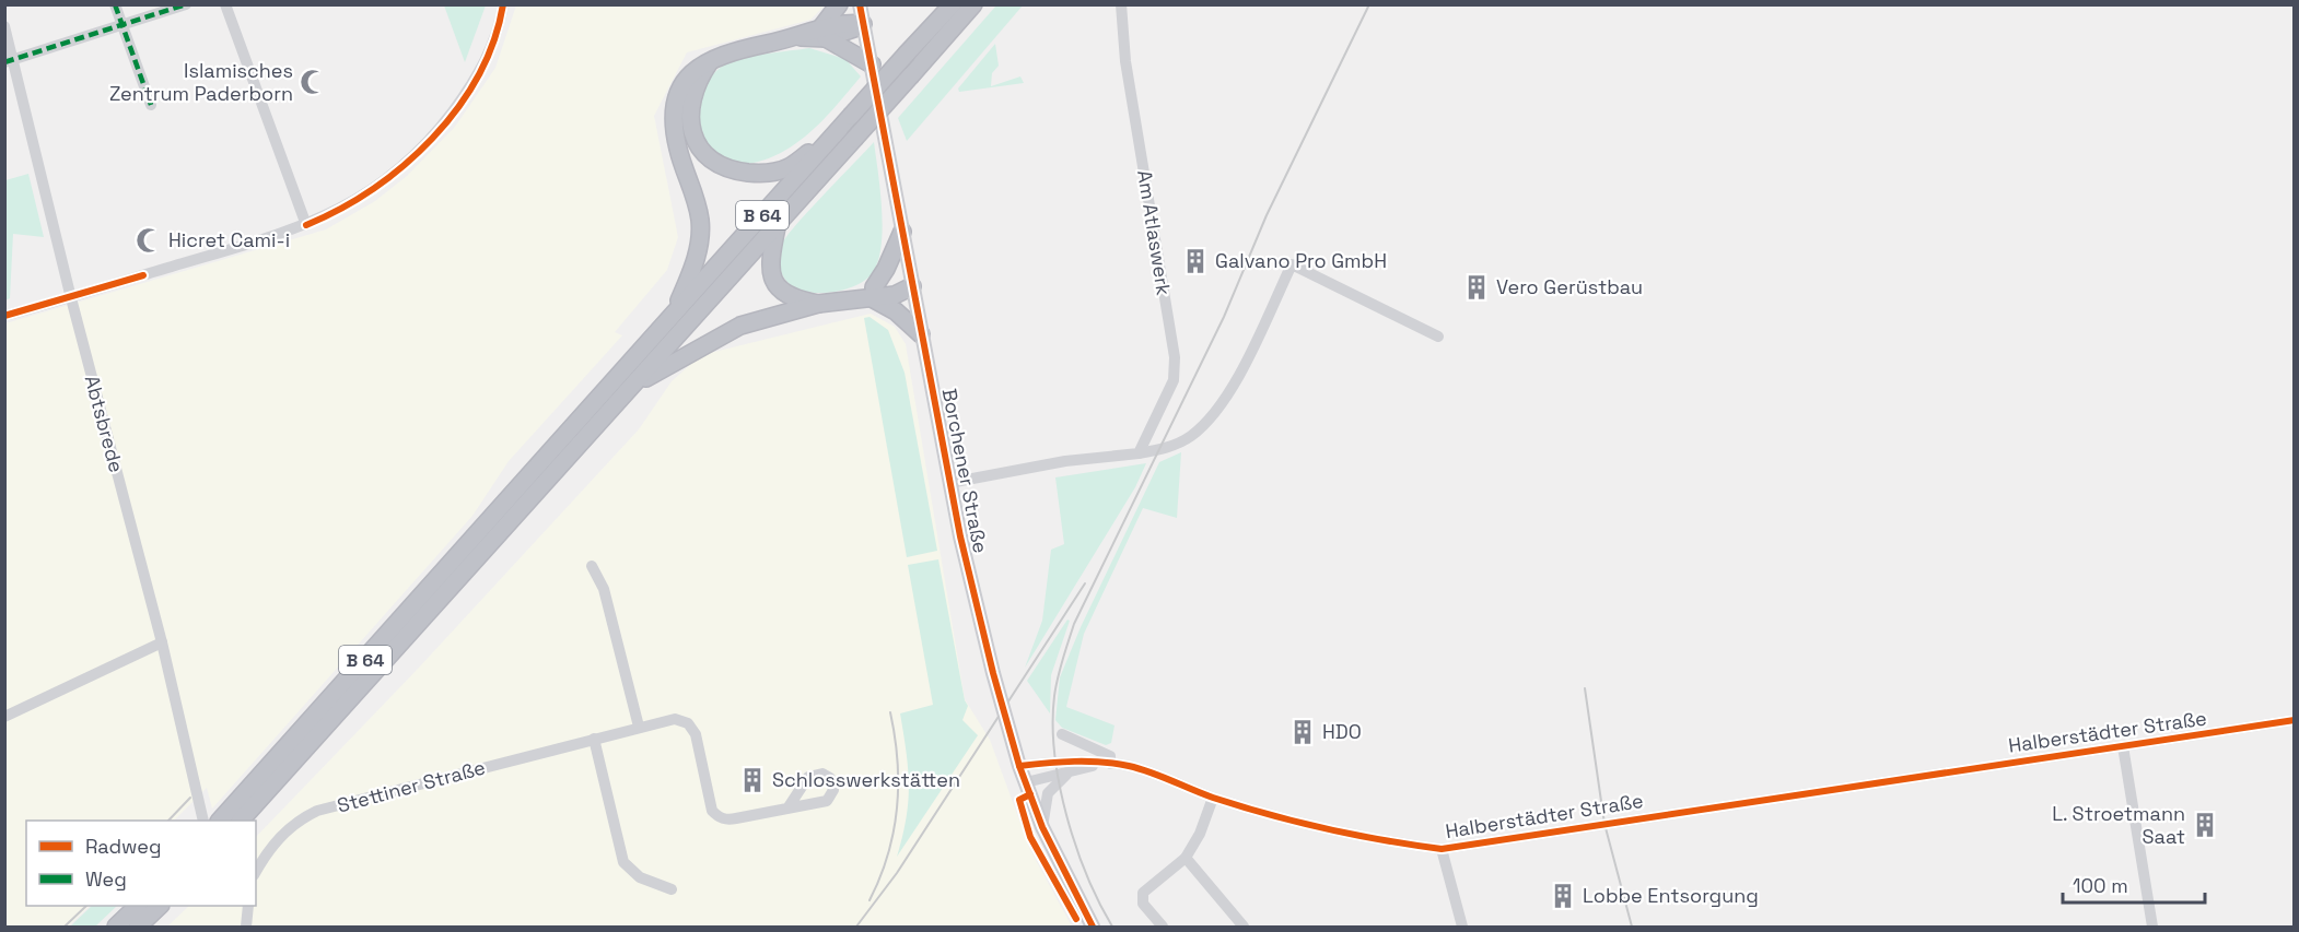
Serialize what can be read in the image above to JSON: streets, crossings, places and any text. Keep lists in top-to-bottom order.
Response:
{
  "streets": {
    "highway": ["B 64"],
    "main road": ["Borchener Straße"],
    "street": [
      "Am Atlaswerk",
      "Abtsbrede",
      "Halberstädter Straße",
      "Stettiner Straße"
    ]
  },
  "crossings": [
    ["Borchener Straße", "Halberstädter Straße"]
  ],
  "places": {
    "mosque": ["Islamisches Zentrum Paderborn", "Hicret Cami-i"],
    "building": [
      "Galvano Pro GmbH",
      "Vero Gerüstbau",
      "HDO",
      "Schlosswerkstätten",
      "L. Stroetmann Saat",
      "Lobbe Entsorgung"
    ]
  },
  "legend": ["Radweg", "Weg"],
  "scale_bar": "100 m"
}
